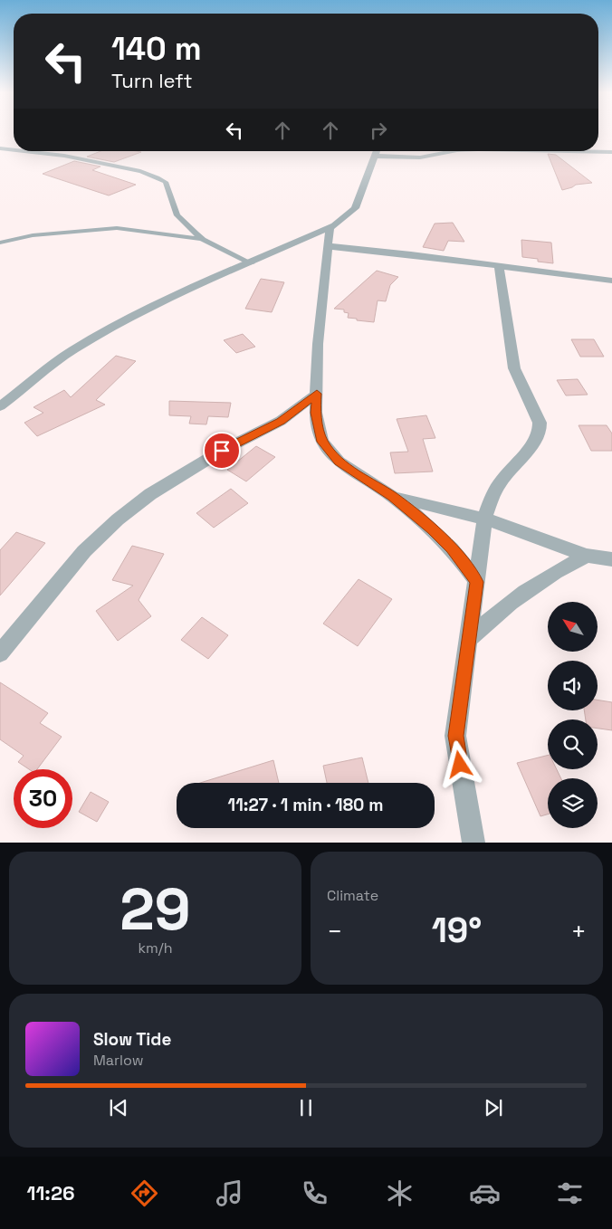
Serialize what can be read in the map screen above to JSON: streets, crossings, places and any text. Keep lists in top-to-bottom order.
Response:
{
  "north": "top left",
  "page": {
    "turn": ["140 m", "Turn left"],
    "limit": "30",
    "trip": "11:27 · 1 min · 180 m",
    "tile": [
      ["29", "km/h"],
      "Climate"
    ],
    "heat": ["−", "19°", "+"],
    "song": ["Slow Tide", "Marlow"],
    "tabs": "11:26"
  }
}
